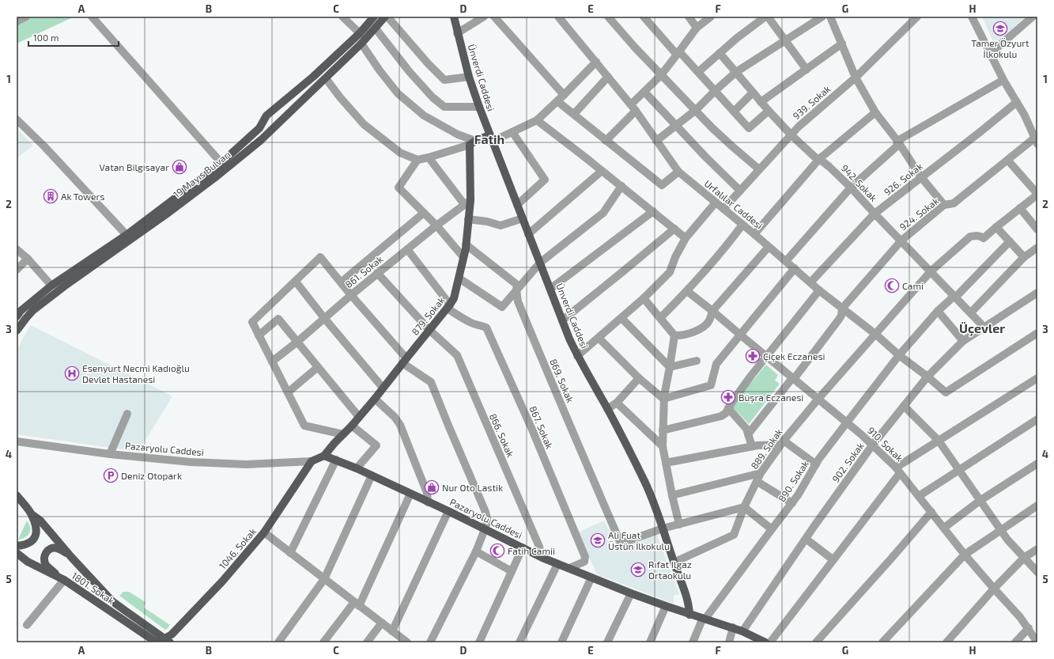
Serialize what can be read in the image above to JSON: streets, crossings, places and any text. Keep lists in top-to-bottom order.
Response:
{
  "streets": {
    "main road": [
      "Ünverdi Caddesi",
      "19 Mayıs Bulvarı",
      "879. Sokak",
      "Pazaryolu Caddesi",
      "1046. Sokak",
      "1801. Sokak"
    ],
    "street": [
      "939. Sokak",
      "926. Sokak",
      "942. Sokak",
      "Urfalılar Caddesi",
      "924. Sokak",
      "861. Sokak",
      "869. Sokak",
      "867. Sokak",
      "866. Sokak",
      "910. Sokak",
      "889. Sokak",
      "902. Sokak",
      "890. Sokak"
    ]
  },
  "crossings": [
    ["Ünverdi Caddesi", "869. Sokak"],
    ["Ünverdi Caddesi", "Pazaryolu Caddesi"],
    ["Ünverdi Caddesi", "889. Sokak"],
    ["939. Sokak", "942. Sokak"],
    ["939. Sokak", "Urfalılar Caddesi"],
    ["926. Sokak", "942. Sokak"],
    ["926. Sokak", "Urfalılar Caddesi"],
    ["942. Sokak", "924. Sokak"],
    ["942. Sokak", "889. Sokak"],
    ["942. Sokak", "902. Sokak"],
    ["942. Sokak", "890. Sokak"],
    ["Urfalılar Caddesi", "924. Sokak"],
    ["Urfalılar Caddesi", "889. Sokak"],
    ["Urfalılar Caddesi", "902. Sokak"],
    ["Urfalılar Caddesi", "890. Sokak"],
    ["924. Sokak", "910. Sokak"],
    ["861. Sokak", "879. Sokak"],
    ["861. Sokak", "866. Sokak"],
    ["879. Sokak", "869. Sokak"],
    ["879. Sokak", "867. Sokak"],
    ["879. Sokak", "866. Sokak"],
    ["879. Sokak", "Pazaryolu Caddesi"],
    ["879. Sokak", "1046. Sokak"],
    ["867. Sokak", "Pazaryolu Caddesi"],
    ["866. Sokak", "Pazaryolu Caddesi"],
    ["910. Sokak", "889. Sokak"],
    ["910. Sokak", "902. Sokak"],
    ["910. Sokak", "890. Sokak"],
    ["Pazaryolu Caddesi", "902. Sokak"],
    ["Pazaryolu Caddesi", "890. Sokak"],
    ["Pazaryolu Caddesi", "1046. Sokak"]
  ],
  "districts": ["Fatih", "Üçevler"],
  "places": {
    "school or university": ["Tamer Özyurt İlkokulu", "Ali Fuat Üstün İlkokulu", "Rıfat Ilgaz Ortaokulu"],
    "shop": ["Vatan Bilgisayar", "Nur Oto Lastik"],
    "building": ["Ak Towers"],
    "mosque": ["Cami", "Fatih Camii"],
    "pharmacy": ["Çiçek Eczanesi", "Büşra Eczanesi"],
    "hospital": ["Esenyurt Necmi Kadıoğlu Devlet Hastanesi"],
    "parking": ["Deniz Otopark"]
  },
  "scale_bar": "100 m",
  "grid": {
    "columns": [
      "A",
      "B",
      "C",
      "D",
      "E",
      "F",
      "G",
      "H"
    ],
    "rows": [
      "1",
      "2",
      "3",
      "4",
      "5"
    ]
  }
}
